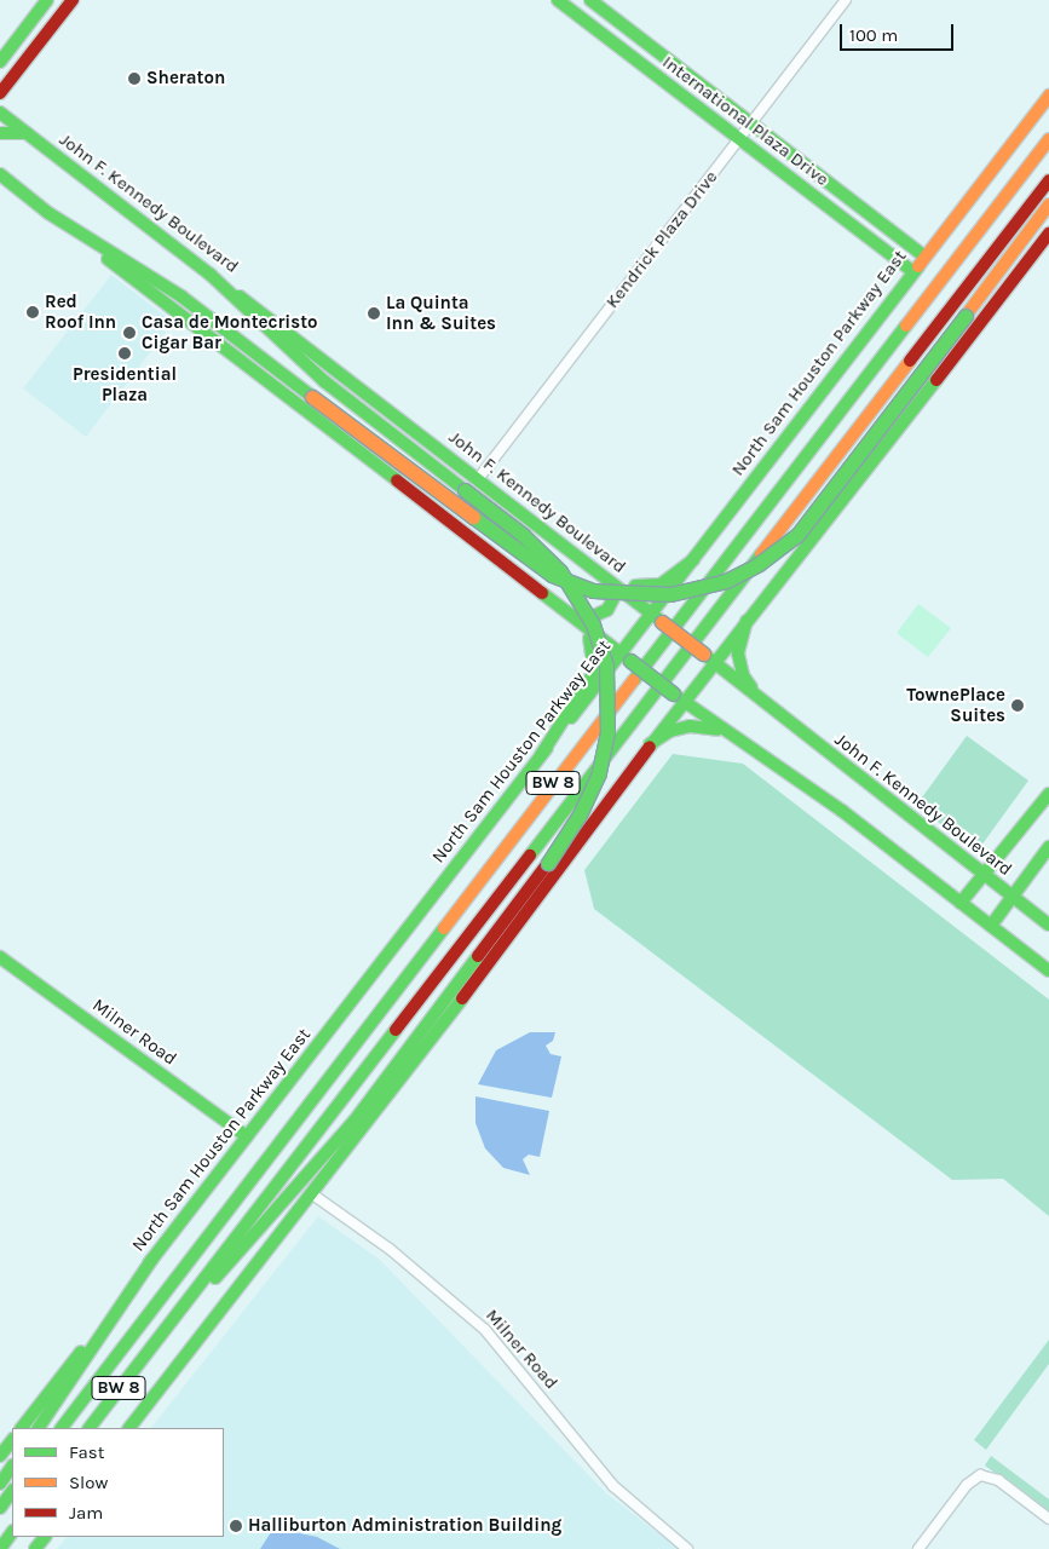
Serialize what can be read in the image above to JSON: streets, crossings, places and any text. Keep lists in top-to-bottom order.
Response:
{
  "streets": {
    "main road": [
      "International Plaza Drive",
      "John F. Kennedy Boulevard",
      "North Sam Houston Parkway East",
      "BW 8",
      "Milner Road"
    ],
    "street": ["Kendrick Plaza Drive"]
  },
  "crossings": [
    ["International Plaza Drive", "Kendrick Plaza Drive"],
    ["International Plaza Drive", "North Sam Houston Parkway East"],
    ["John F. Kennedy Boulevard", "Kendrick Plaza Drive"],
    ["John F. Kennedy Boulevard", "North Sam Houston Parkway East"],
    ["North Sam Houston Parkway East", "Milner Road"]
  ],
  "places": [
    "Sheraton",
    "Red Roof Inn",
    "La Quinta Inn & Suites",
    "Casa de Montecristo Cigar Bar",
    "Presidential Plaza",
    "TownePlace Suites",
    "Halliburton Administration Building"
  ],
  "legend": ["Fast", "Slow", "Jam"],
  "scale_bar": "100 m"
}
